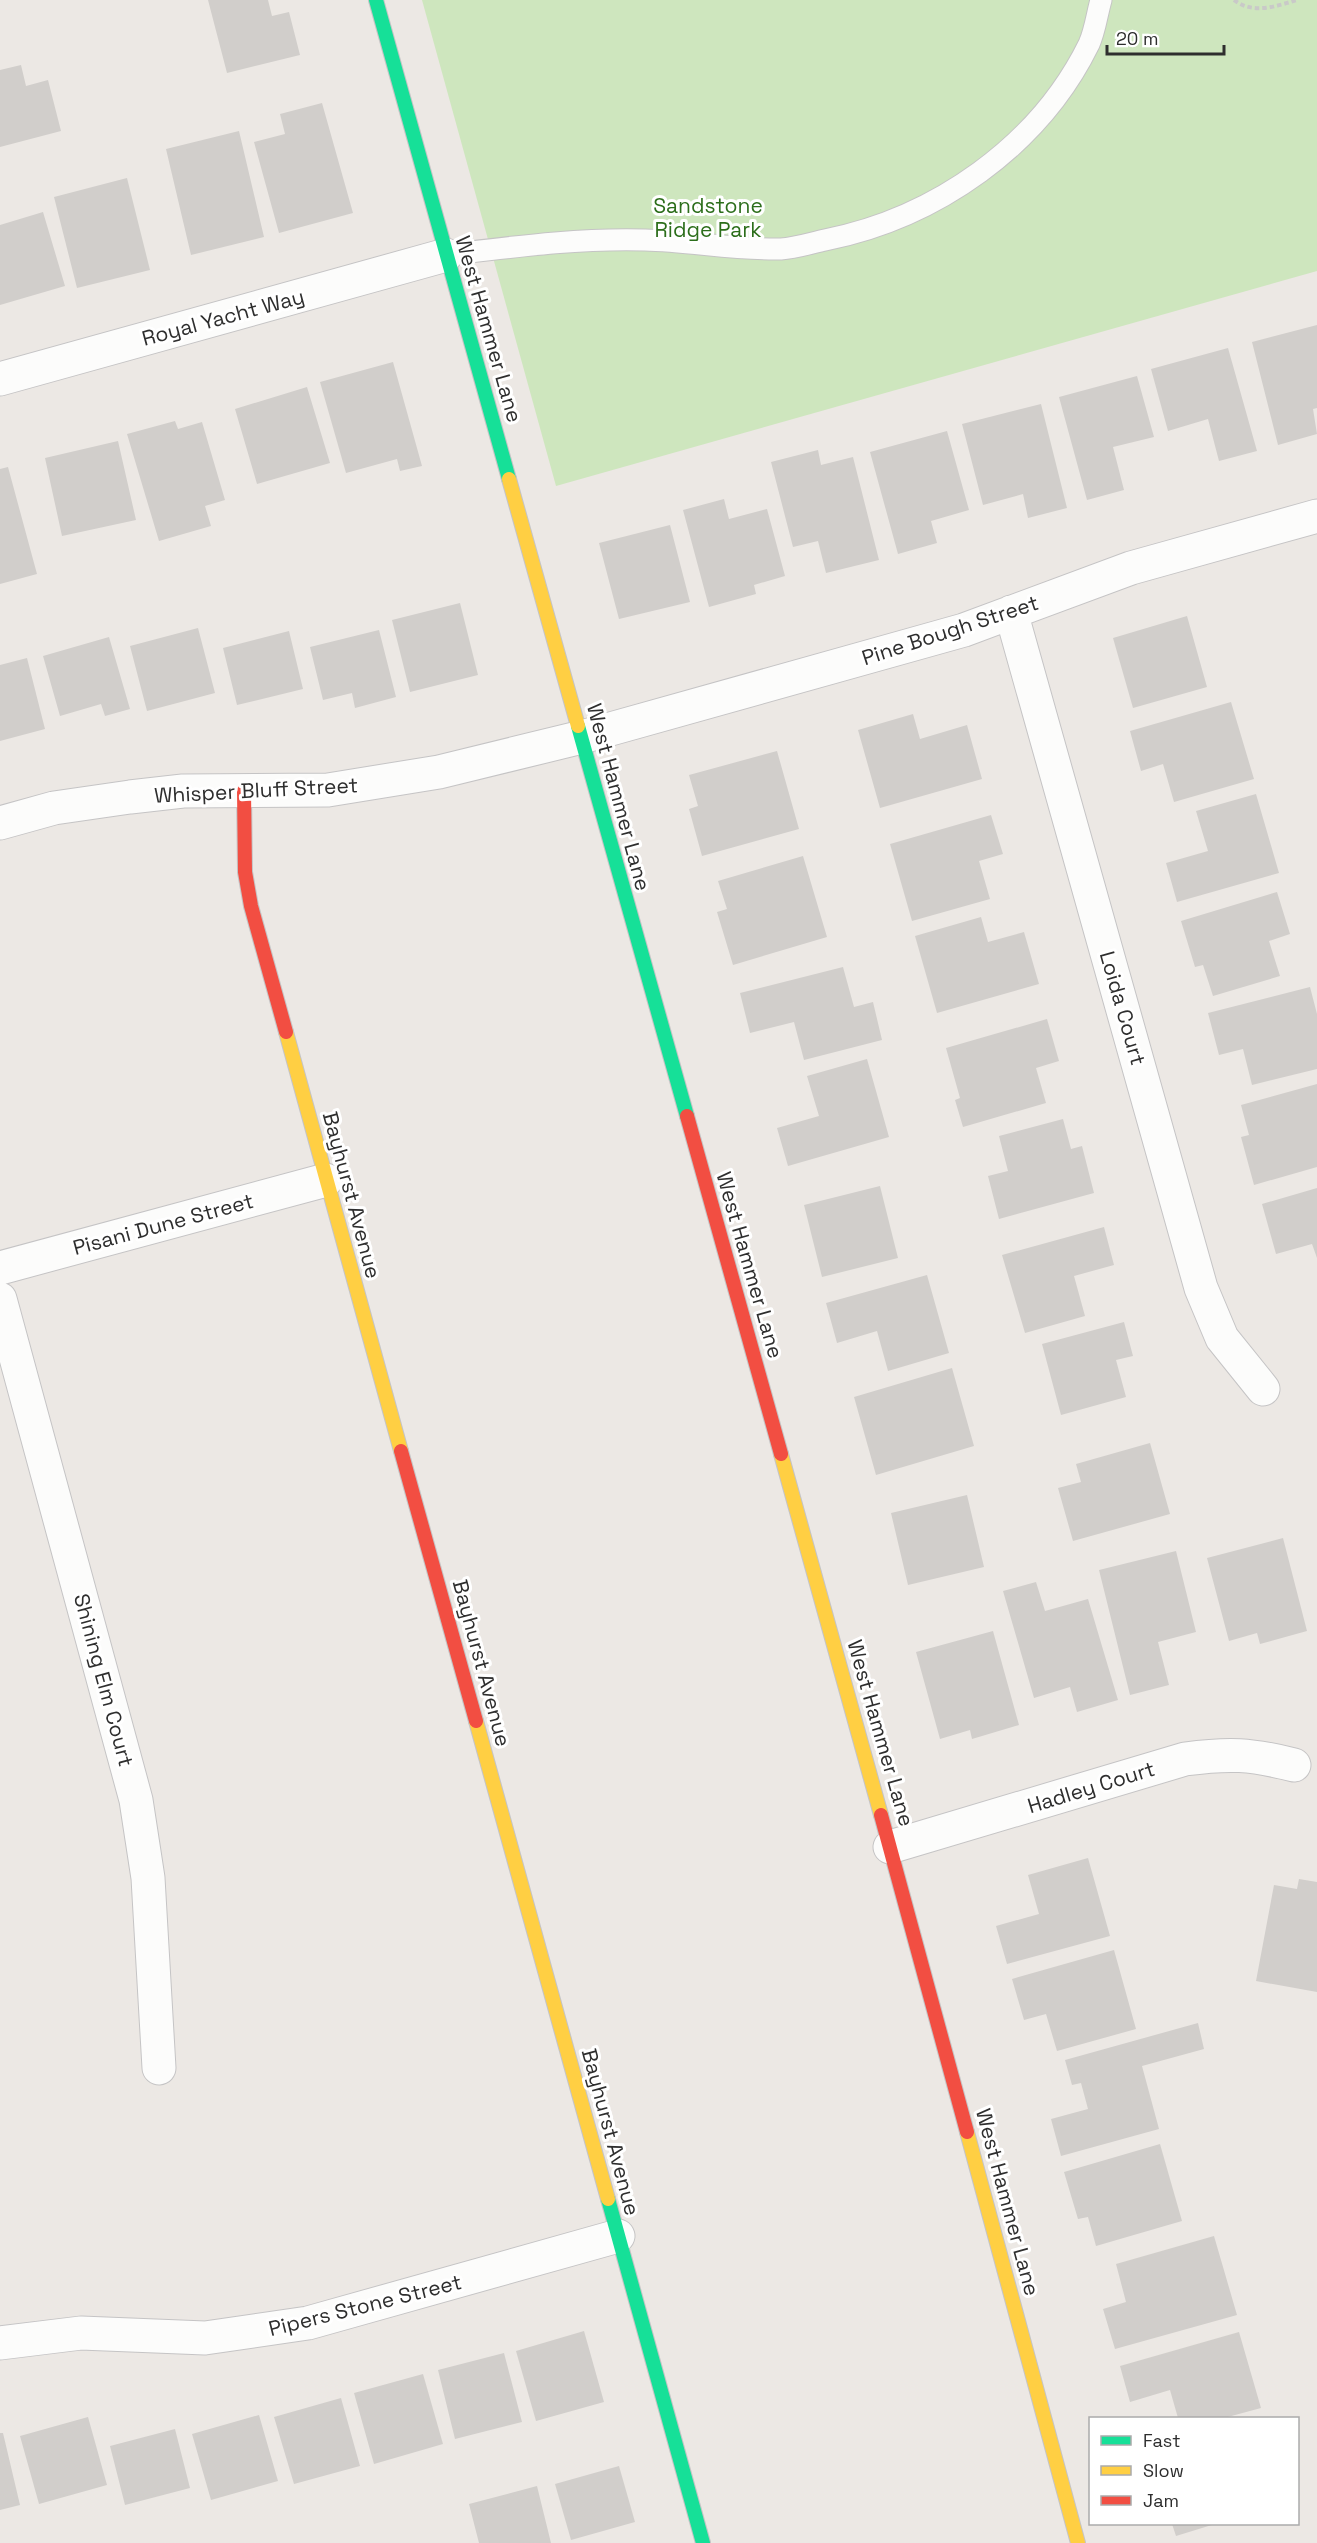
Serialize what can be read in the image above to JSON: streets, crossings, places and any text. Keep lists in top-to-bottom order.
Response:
{
  "streets": {
    "street": [
      "Royal Yacht Way",
      "West Hammer Lane",
      "Pine Bough Street",
      "Whisper Bluff Street",
      "Loida Court",
      "Bayhurst Avenue",
      "Pisani Dune Street",
      "Shining Elm Court",
      "Hadley Court",
      "Pipers Stone Street"
    ]
  },
  "crossings": [
    ["Royal Yacht Way", "West Hammer Lane"],
    ["West Hammer Lane", "Pine Bough Street"],
    ["West Hammer Lane", "Whisper Bluff Street"],
    ["West Hammer Lane", "Hadley Court"],
    ["Pine Bough Street", "Whisper Bluff Street"],
    ["Pine Bough Street", "Loida Court"],
    ["Whisper Bluff Street", "Bayhurst Avenue"],
    ["Bayhurst Avenue", "Pisani Dune Street"],
    ["Bayhurst Avenue", "Pipers Stone Street"]
  ],
  "parks": ["Sandstone Ridge Park"],
  "legend": ["Fast", "Slow", "Jam"],
  "scale_bar": "20 m"
}
